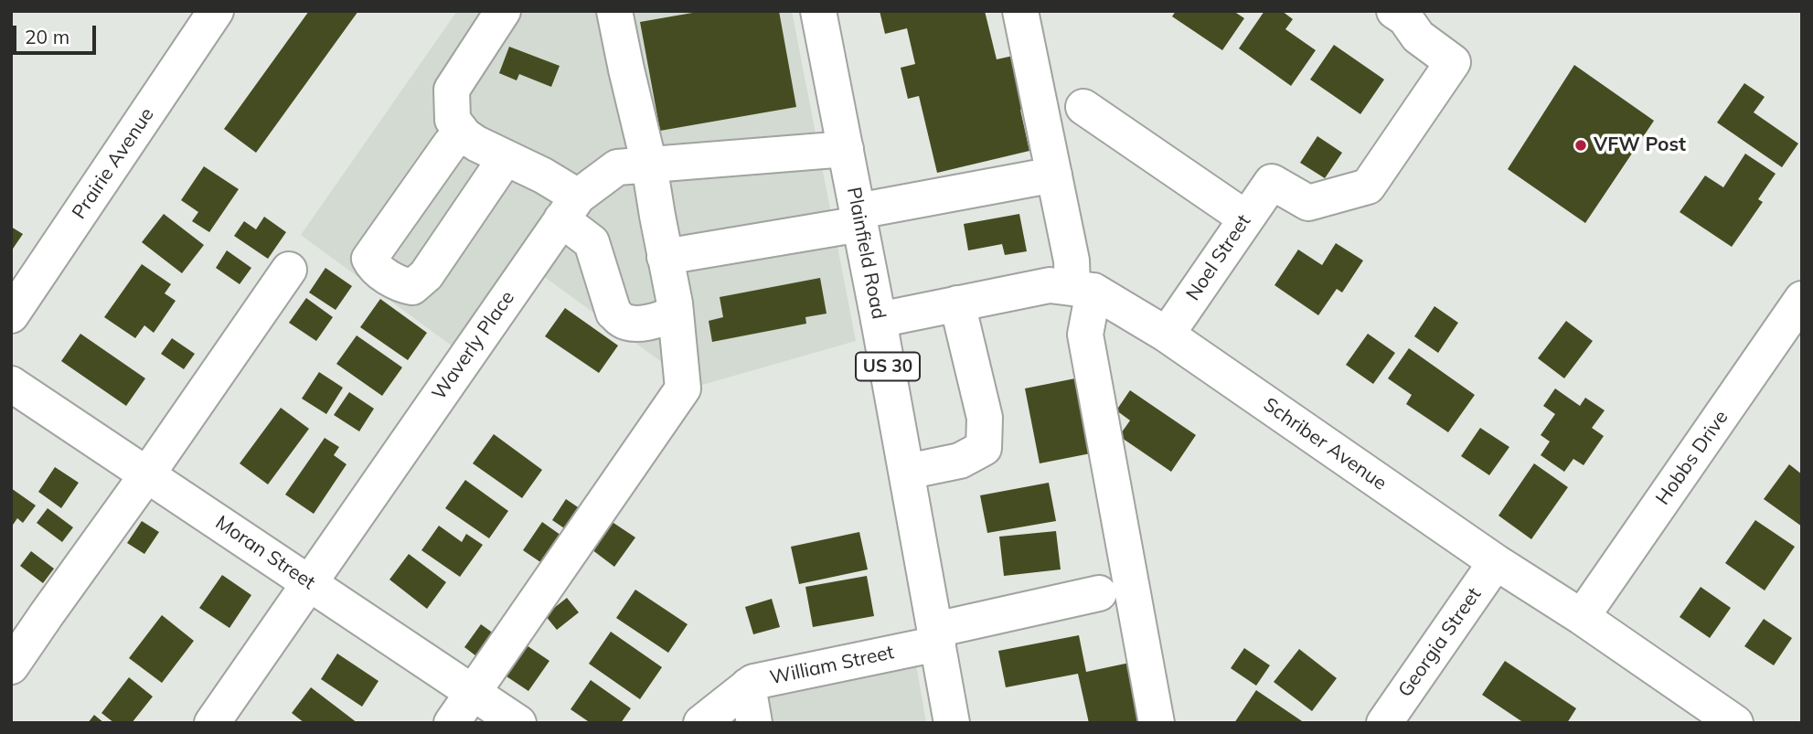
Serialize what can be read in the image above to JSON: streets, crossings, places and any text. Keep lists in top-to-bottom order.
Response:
{
  "streets": {
    "street": [
      "Prairie Avenue",
      "Plainfield Road",
      "Noel Street",
      "Waverly Place",
      "US 30",
      "Schriber Avenue",
      "Hobbs Drive",
      "Moran Street",
      "Georgia Street",
      "William Street"
    ]
  },
  "crossings": [
    ["Plainfield Road", "Waverly Place"],
    ["Plainfield Road", "Schriber Avenue"],
    ["Plainfield Road", "William Street"],
    ["Noel Street", "Schriber Avenue"],
    ["Waverly Place", "Moran Street"],
    ["Schriber Avenue", "Hobbs Drive"],
    ["Schriber Avenue", "Georgia Street"]
  ],
  "places": ["VFW Post"],
  "scale_bar": "20 m"
}
